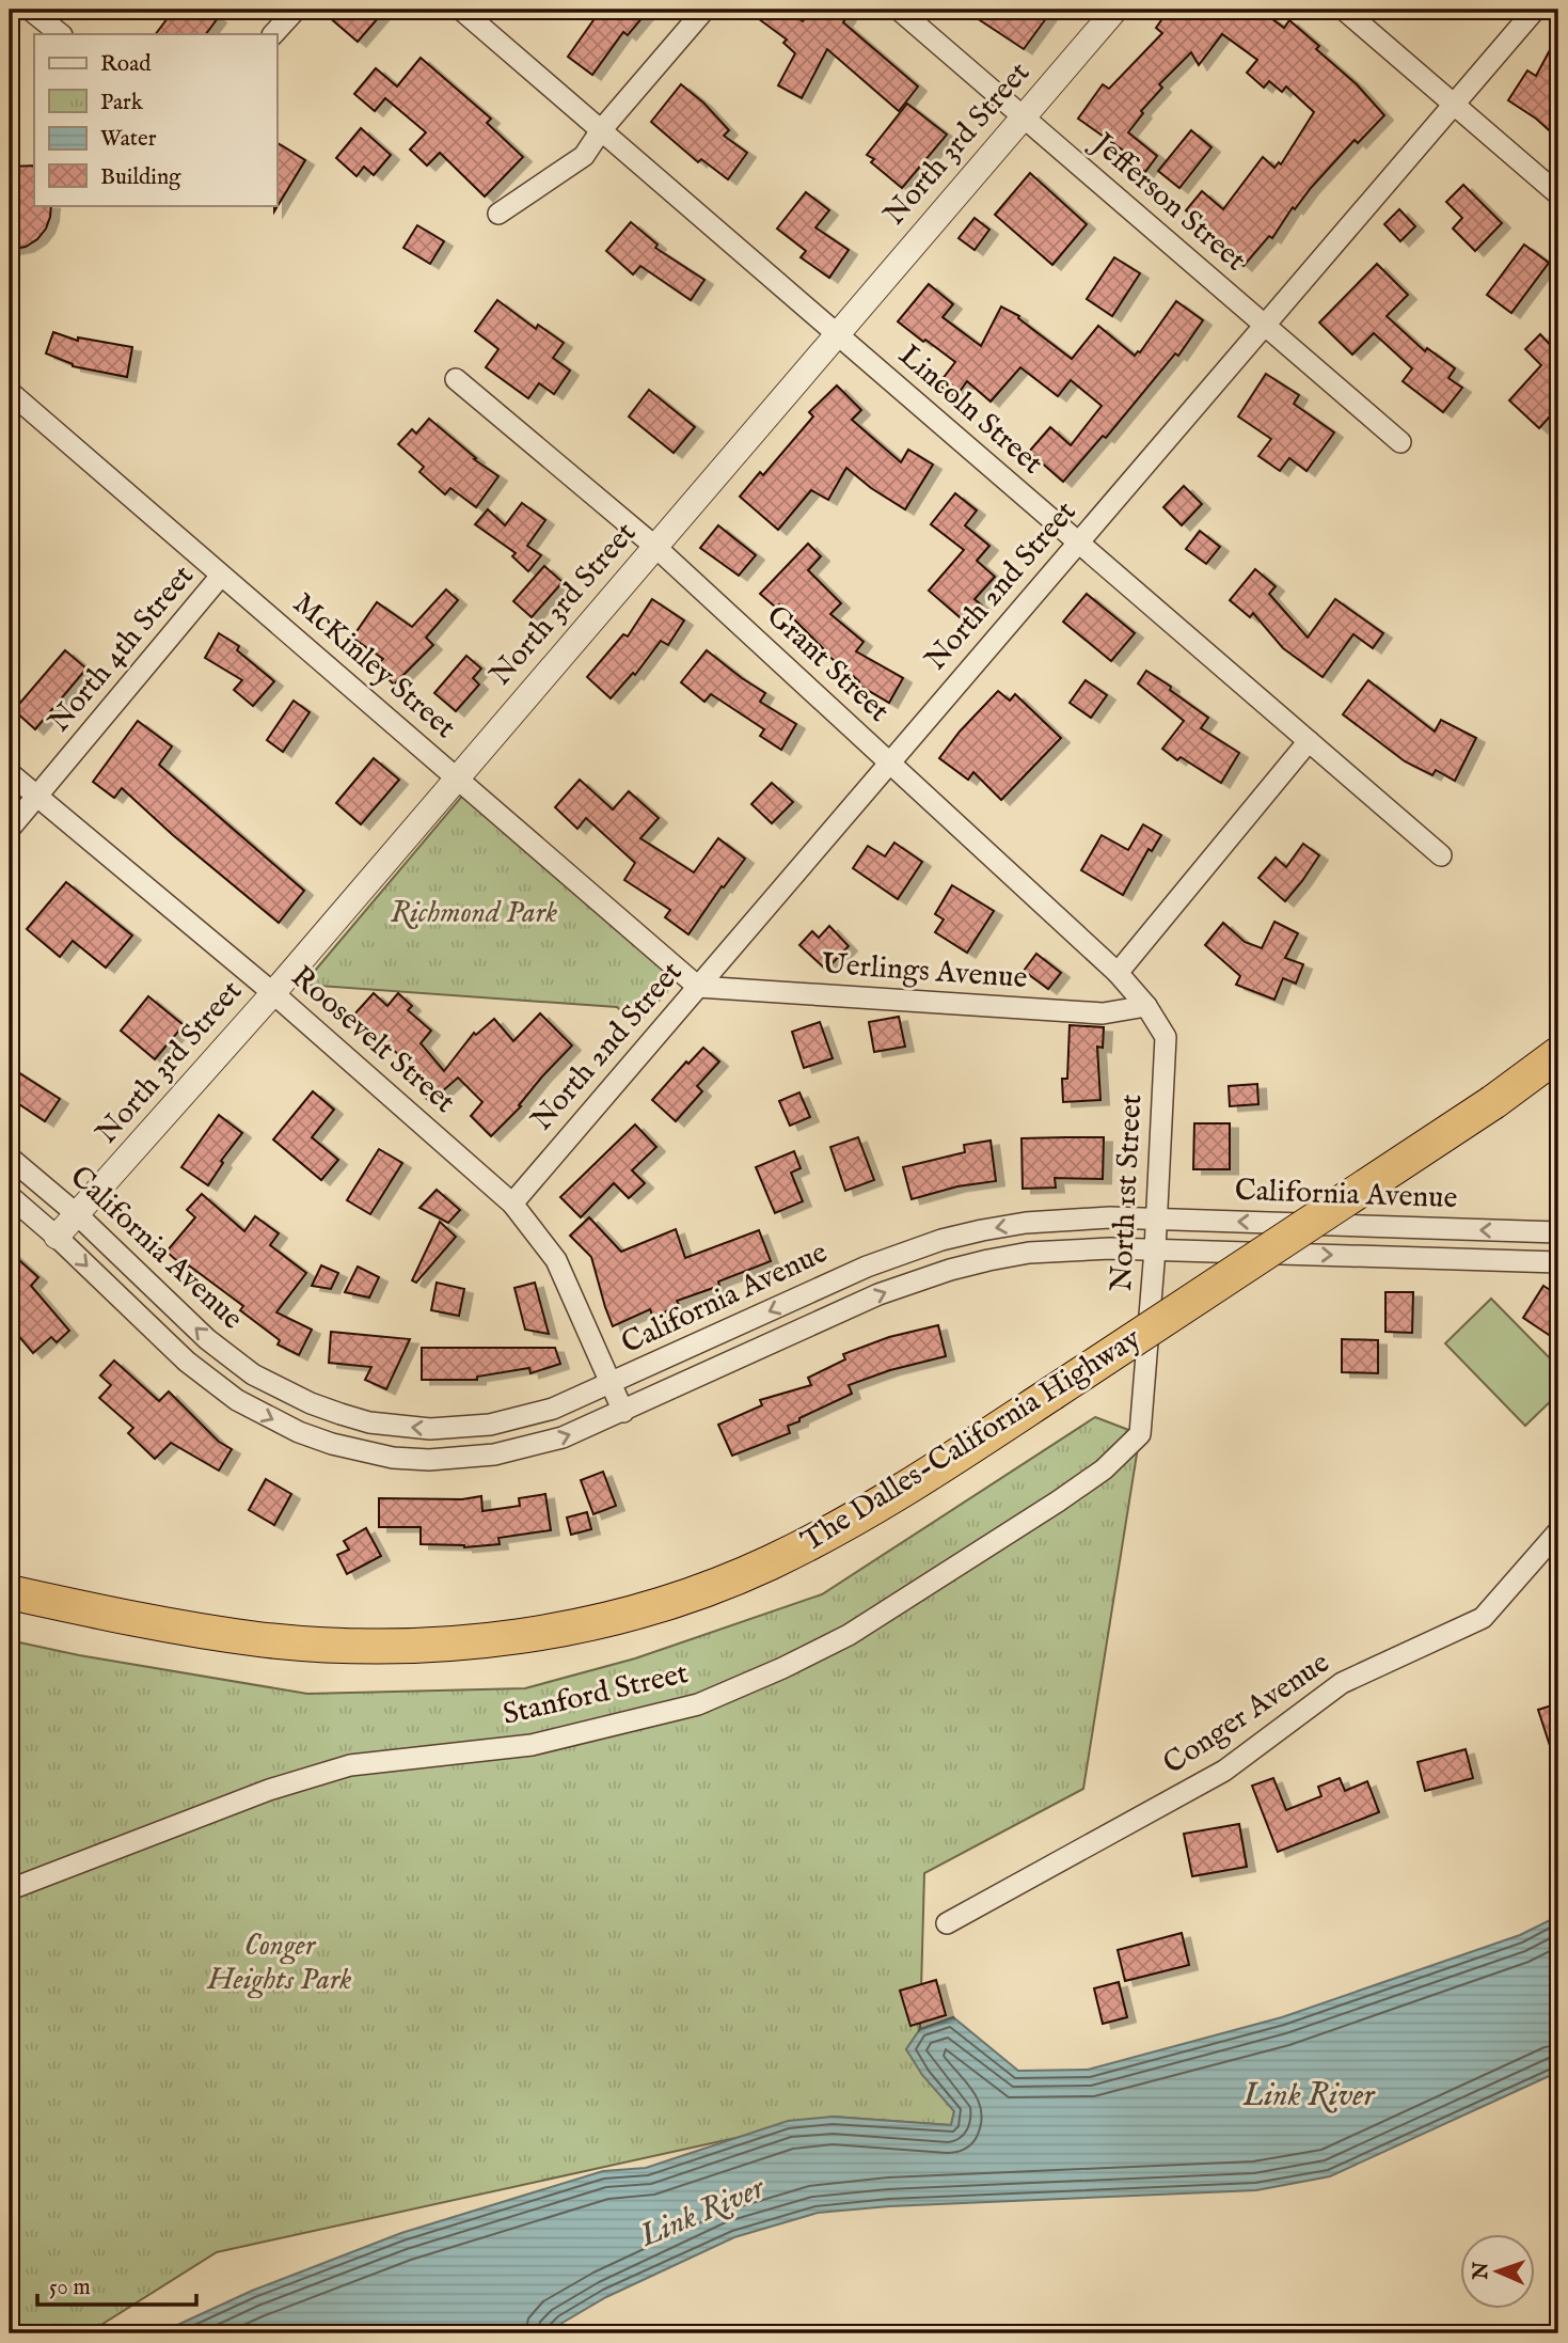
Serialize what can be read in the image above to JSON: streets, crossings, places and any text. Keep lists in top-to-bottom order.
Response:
{
  "streets": {
    "highway": ["The Dalles-California Highway"],
    "street": [
      "North 3rd Street",
      "Jefferson Street",
      "Lincoln Street",
      "North 2nd Street",
      "North 4th Street",
      "Grant Street",
      "McKinley Street",
      "Uerlings Avenue",
      "Roosevelt Street",
      "North 1st Street",
      "California Avenue",
      "Stanford Street",
      "Conger Avenue"
    ]
  },
  "crossings": [
    ["North 3rd Street", "Jefferson Street"],
    ["North 3rd Street", "Lincoln Street"],
    ["North 3rd Street", "Grant Street"],
    ["North 3rd Street", "McKinley Street"],
    ["North 3rd Street", "Roosevelt Street"],
    ["North 3rd Street", "California Avenue"],
    ["Jefferson Street", "North 2nd Street"],
    ["Lincoln Street", "North 2nd Street"],
    ["North 2nd Street", "Grant Street"],
    ["North 2nd Street", "McKinley Street"],
    ["North 2nd Street", "Uerlings Avenue"],
    ["North 2nd Street", "Roosevelt Street"],
    ["North 4th Street", "McKinley Street"],
    ["North 4th Street", "Roosevelt Street"],
    ["Grant Street", "Uerlings Avenue"],
    ["Grant Street", "North 1st Street"],
    ["McKinley Street", "Uerlings Avenue"],
    ["Uerlings Avenue", "North 1st Street"],
    ["Roosevelt Street", "California Avenue"],
    ["North 1st Street", "California Avenue"],
    ["North 1st Street", "Stanford Street"]
  ],
  "water": ["Link River"],
  "parks": ["Richmond Park", "Conger Heights Park"],
  "legend": [
    "Road",
    "Park",
    "Water",
    "Building"
  ],
  "scale_bar": "50 m",
  "north": "left"
}
